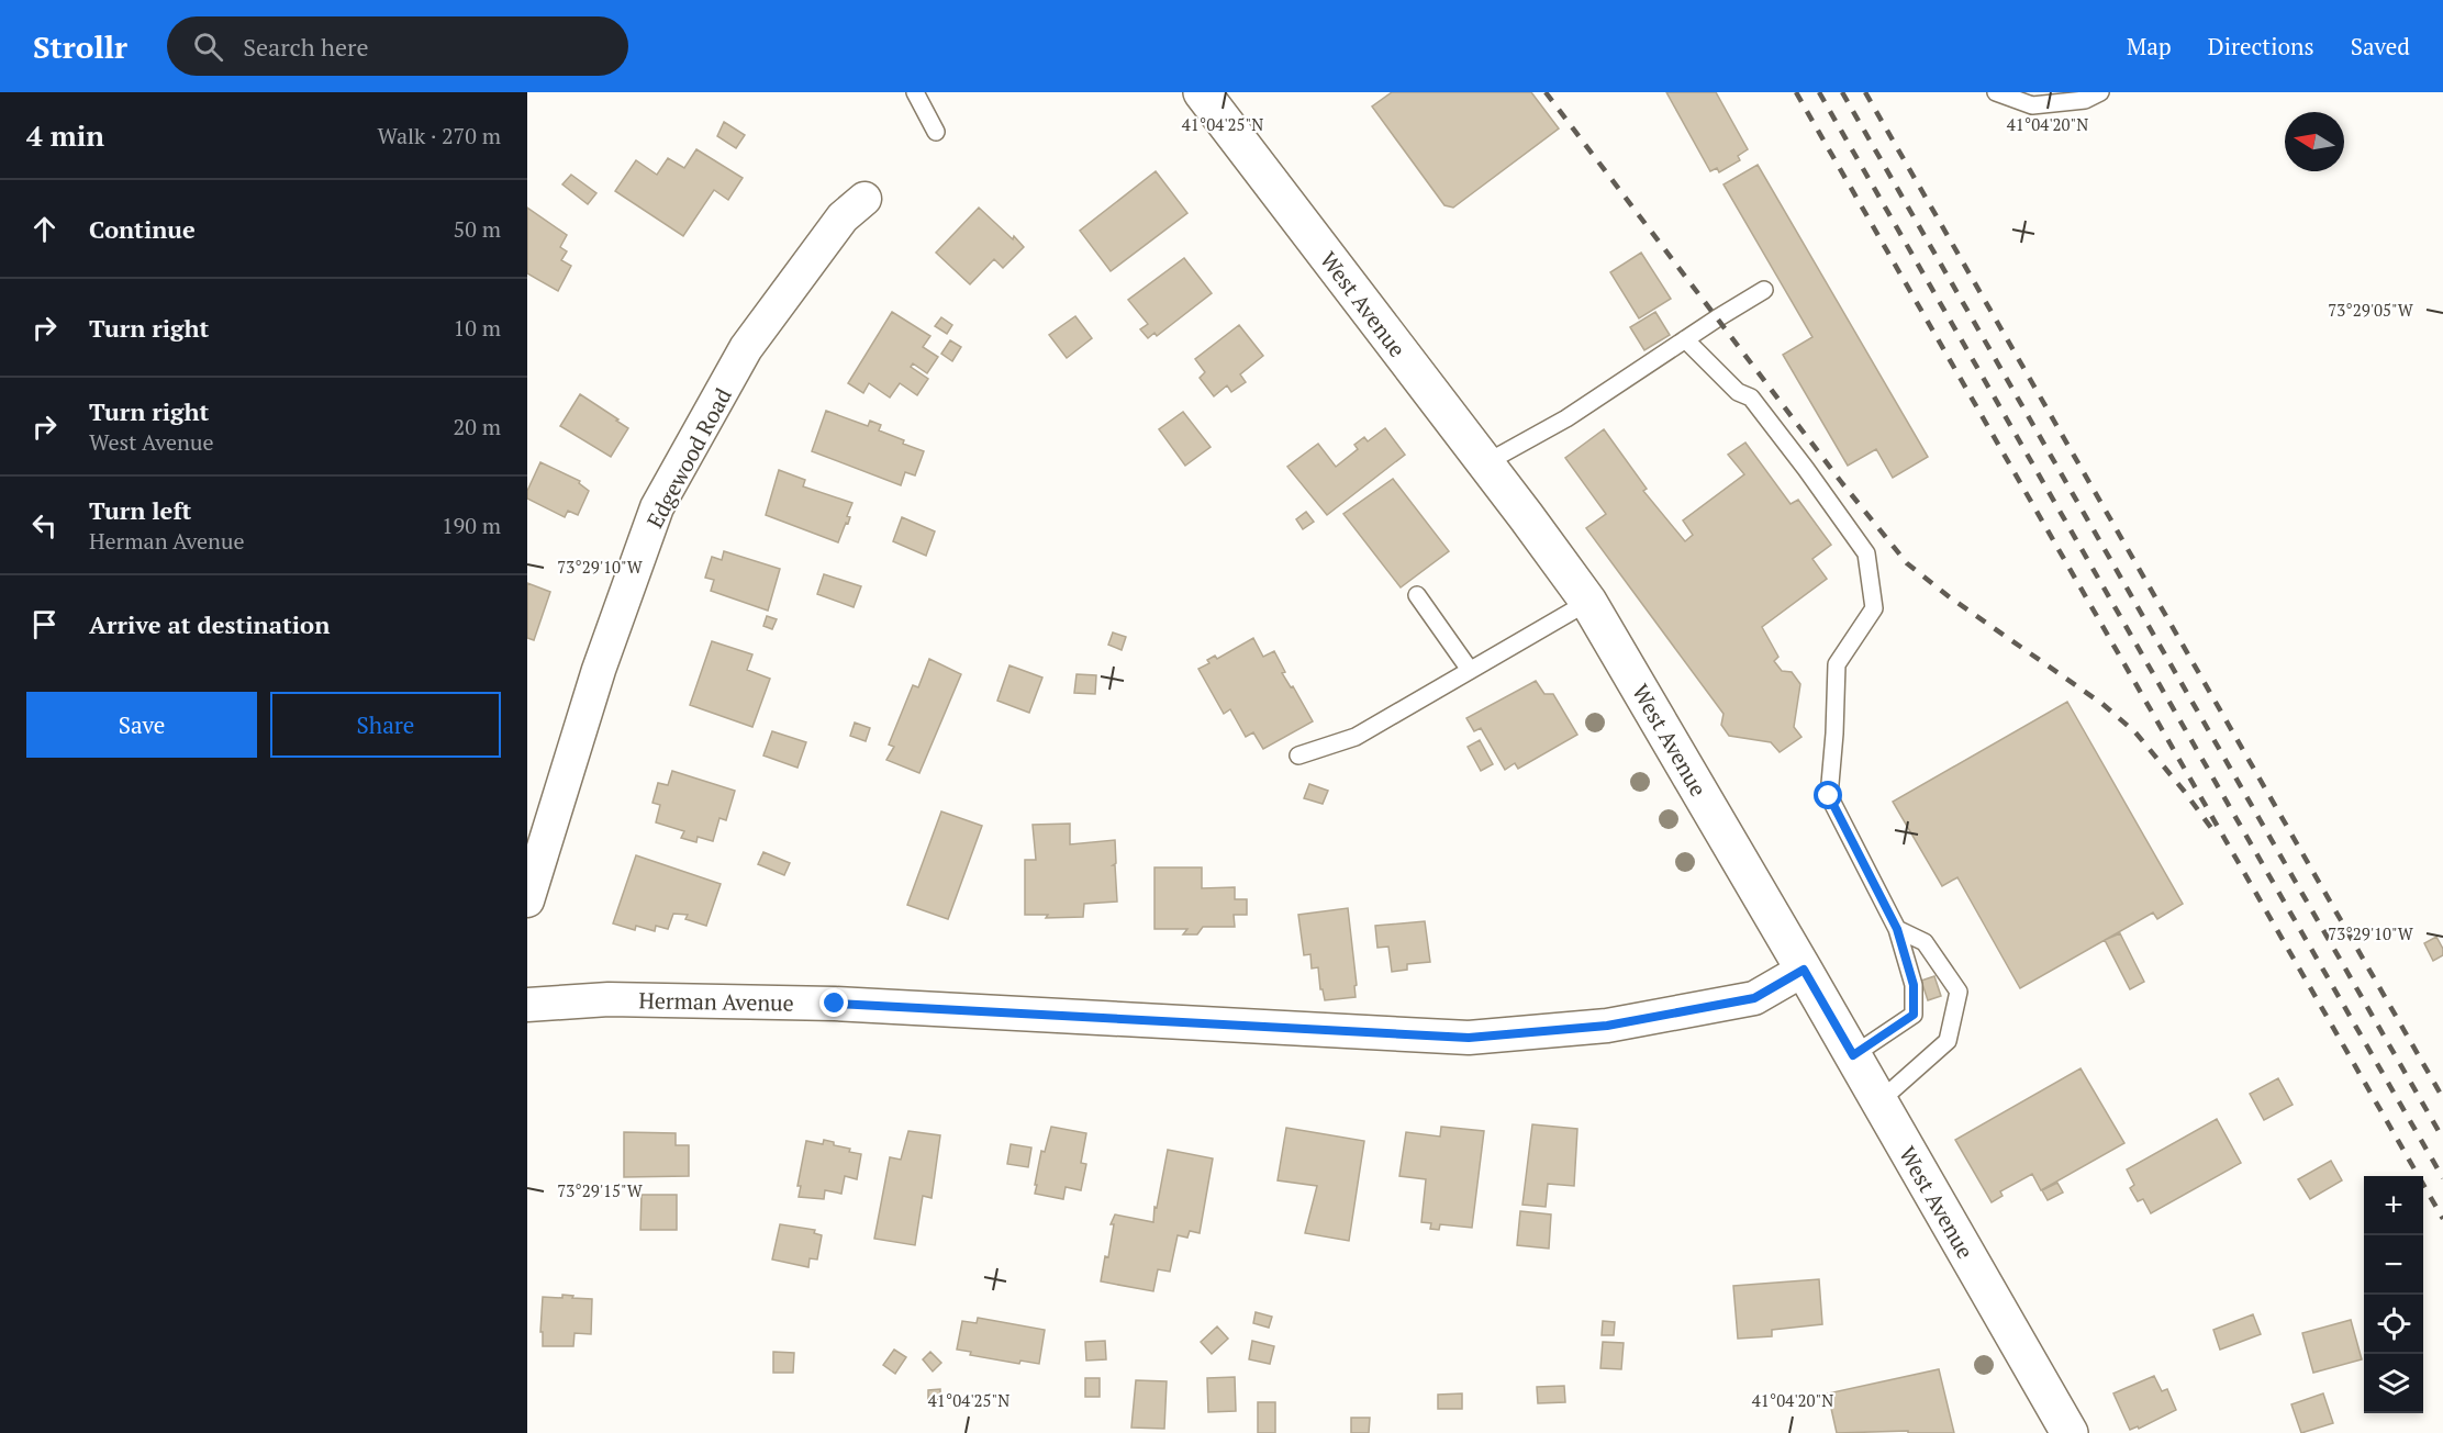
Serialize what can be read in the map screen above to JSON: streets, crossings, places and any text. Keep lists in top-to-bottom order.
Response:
{
  "streets": {
    "main road": ["West Avenue"],
    "street": ["Edgewood Road", "Herman Avenue"]
  },
  "crossings": [
    ["West Avenue", "Herman Avenue"]
  ],
  "north": "left",
  "page": {
    "header": "Strollr",
    "search": "Search here",
    "nav": ["Map", "Directions", "Saved"],
    "heading": ["4 min", "Walk · 270 m"],
    "list": [
      ["Continue", "50 m"],
      ["Turn right", "10 m"],
      ["Turn right", "West Avenue", "20 m"],
      ["Turn left", "Herman Avenue", "190 m"],
      "Arrive at destination"
    ],
    "buttons": ["Save", "Share"],
    "map_buttons": ["+", "−"]
  },
  "coordinates": [
    "41°04'25\"N",
    "41°04'20\"N",
    "73°29'05\"W",
    "73°29'10\"W",
    "73°29'15\"W"
  ]
}
